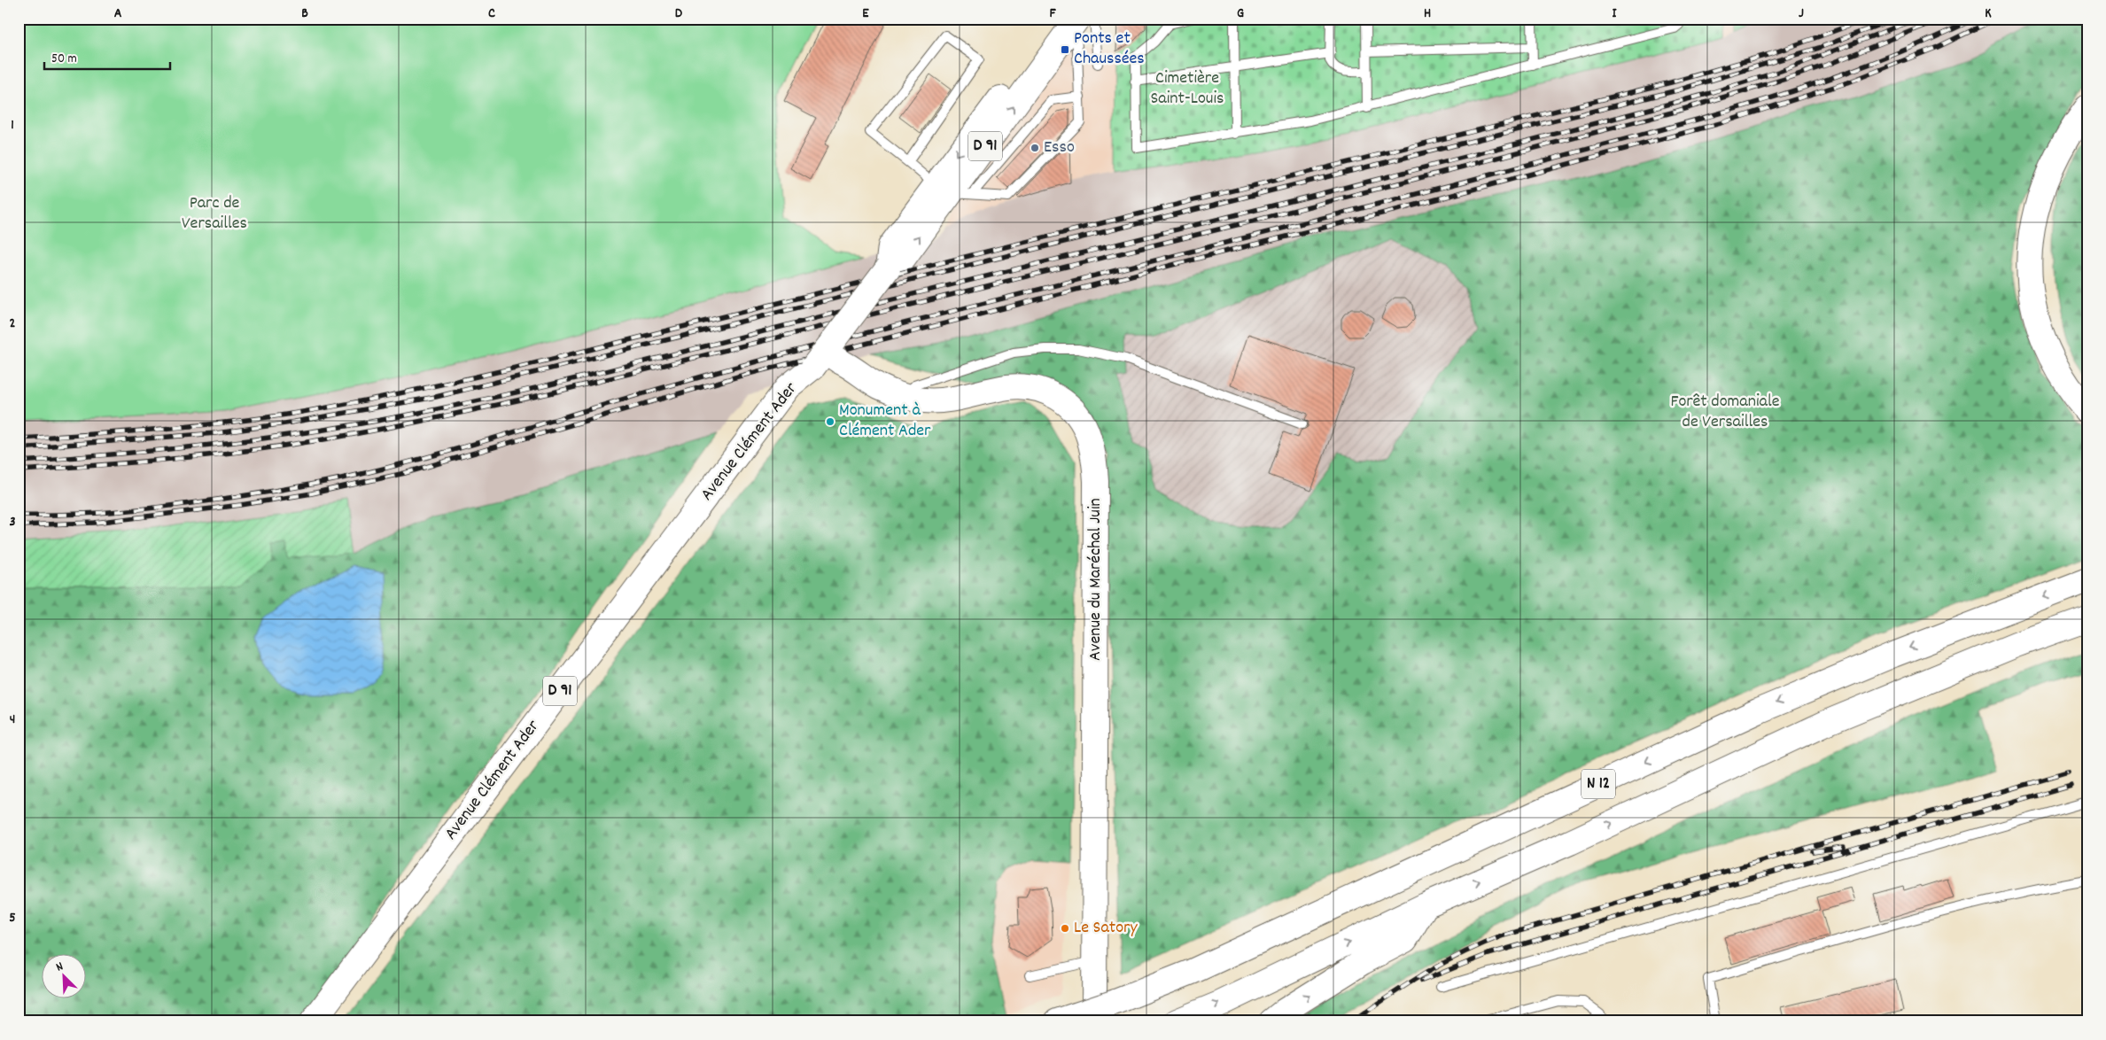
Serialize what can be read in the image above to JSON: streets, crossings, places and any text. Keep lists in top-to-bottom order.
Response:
{
  "streets": {
    "main road": [
      "D 91",
      "Avenue Clément Ader",
      "Avenue du Maréchal Juin",
      "N 12"
    ]
  },
  "crossings": [
    ["D 91", "Avenue Clément Ader"],
    ["D 91", "Avenue du Maréchal Juin"],
    ["Avenue Clément Ader", "Avenue du Maréchal Juin"],
    ["Avenue du Maréchal Juin", "N 12"]
  ],
  "parks": ["Cimetière Saint-Louis", "Parc de Versailles", "Forêt domaniale de Versailles"],
  "places": {
    "transit": ["Ponts et Chaussées"],
    "other": ["Esso", "Monument à Clément Ader", "Le Satory"]
  },
  "scale_bar": "50 m",
  "north": "top left",
  "grid": {
    "columns": [
      "A",
      "B",
      "C",
      "D",
      "E",
      "F",
      "G",
      "H",
      "I",
      "J",
      "K"
    ],
    "rows": [
      "1",
      "2",
      "3",
      "4",
      "5"
    ]
  }
}
